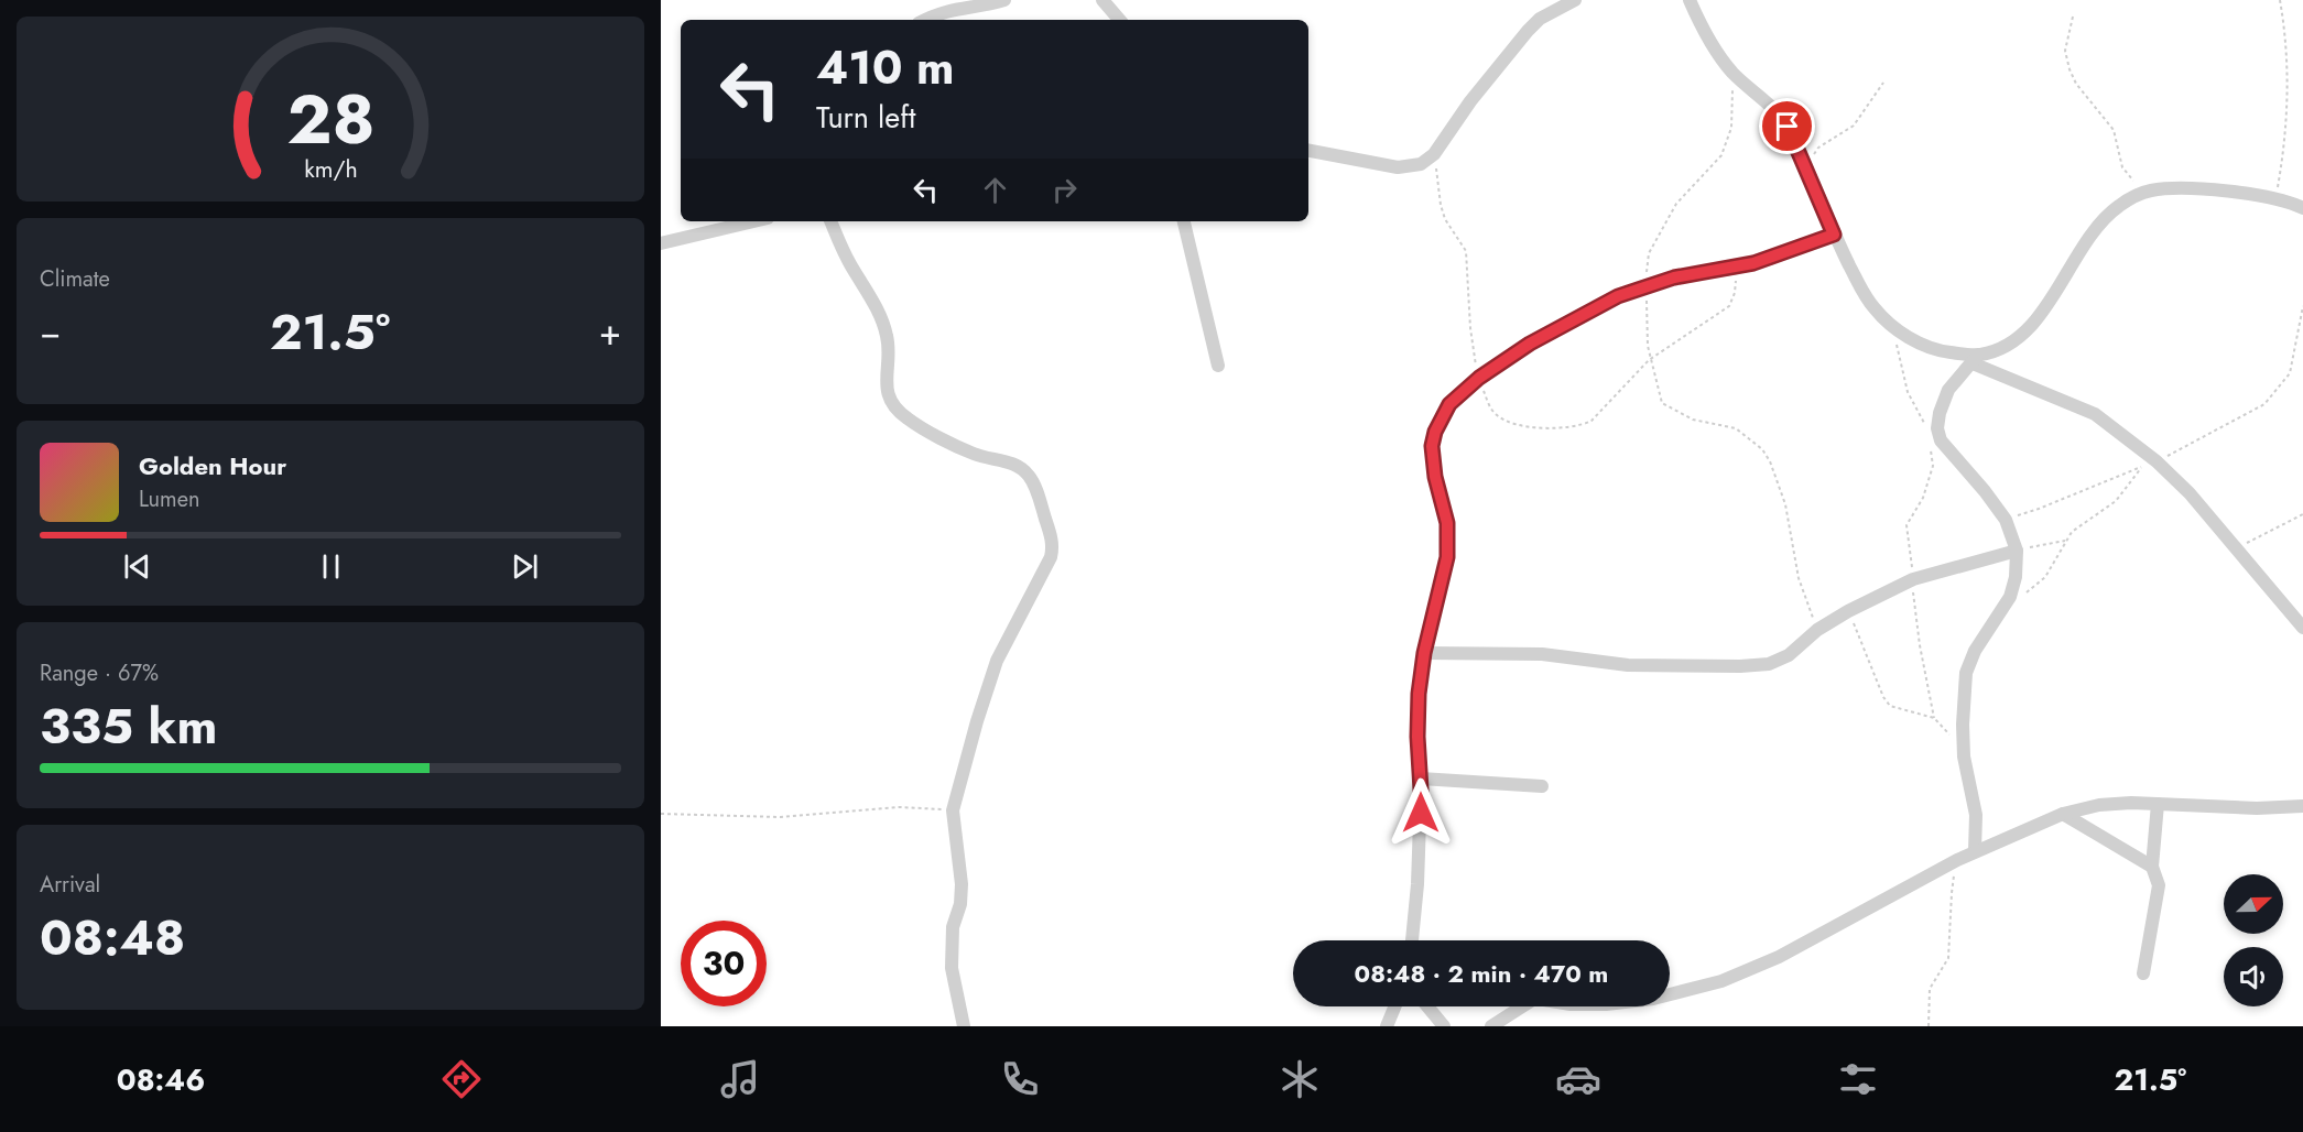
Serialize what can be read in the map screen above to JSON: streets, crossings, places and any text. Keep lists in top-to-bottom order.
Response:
{
  "north": "right",
  "page": {
    "turn": ["410 m", "Turn left"],
    "tile": [
      "Climate",
      ["Range · 67%", "335 km"],
      ["Arrival", "08:48"]
    ],
    "heat": ["−", "21.5°", "+"],
    "song": ["Golden Hour", "Lumen"],
    "limit": "30",
    "trip": "08:48 · 2 min · 470 m",
    "tabs": ["08:46", "21.5°"],
    "gauge": ["28", "km/h"]
  }
}
